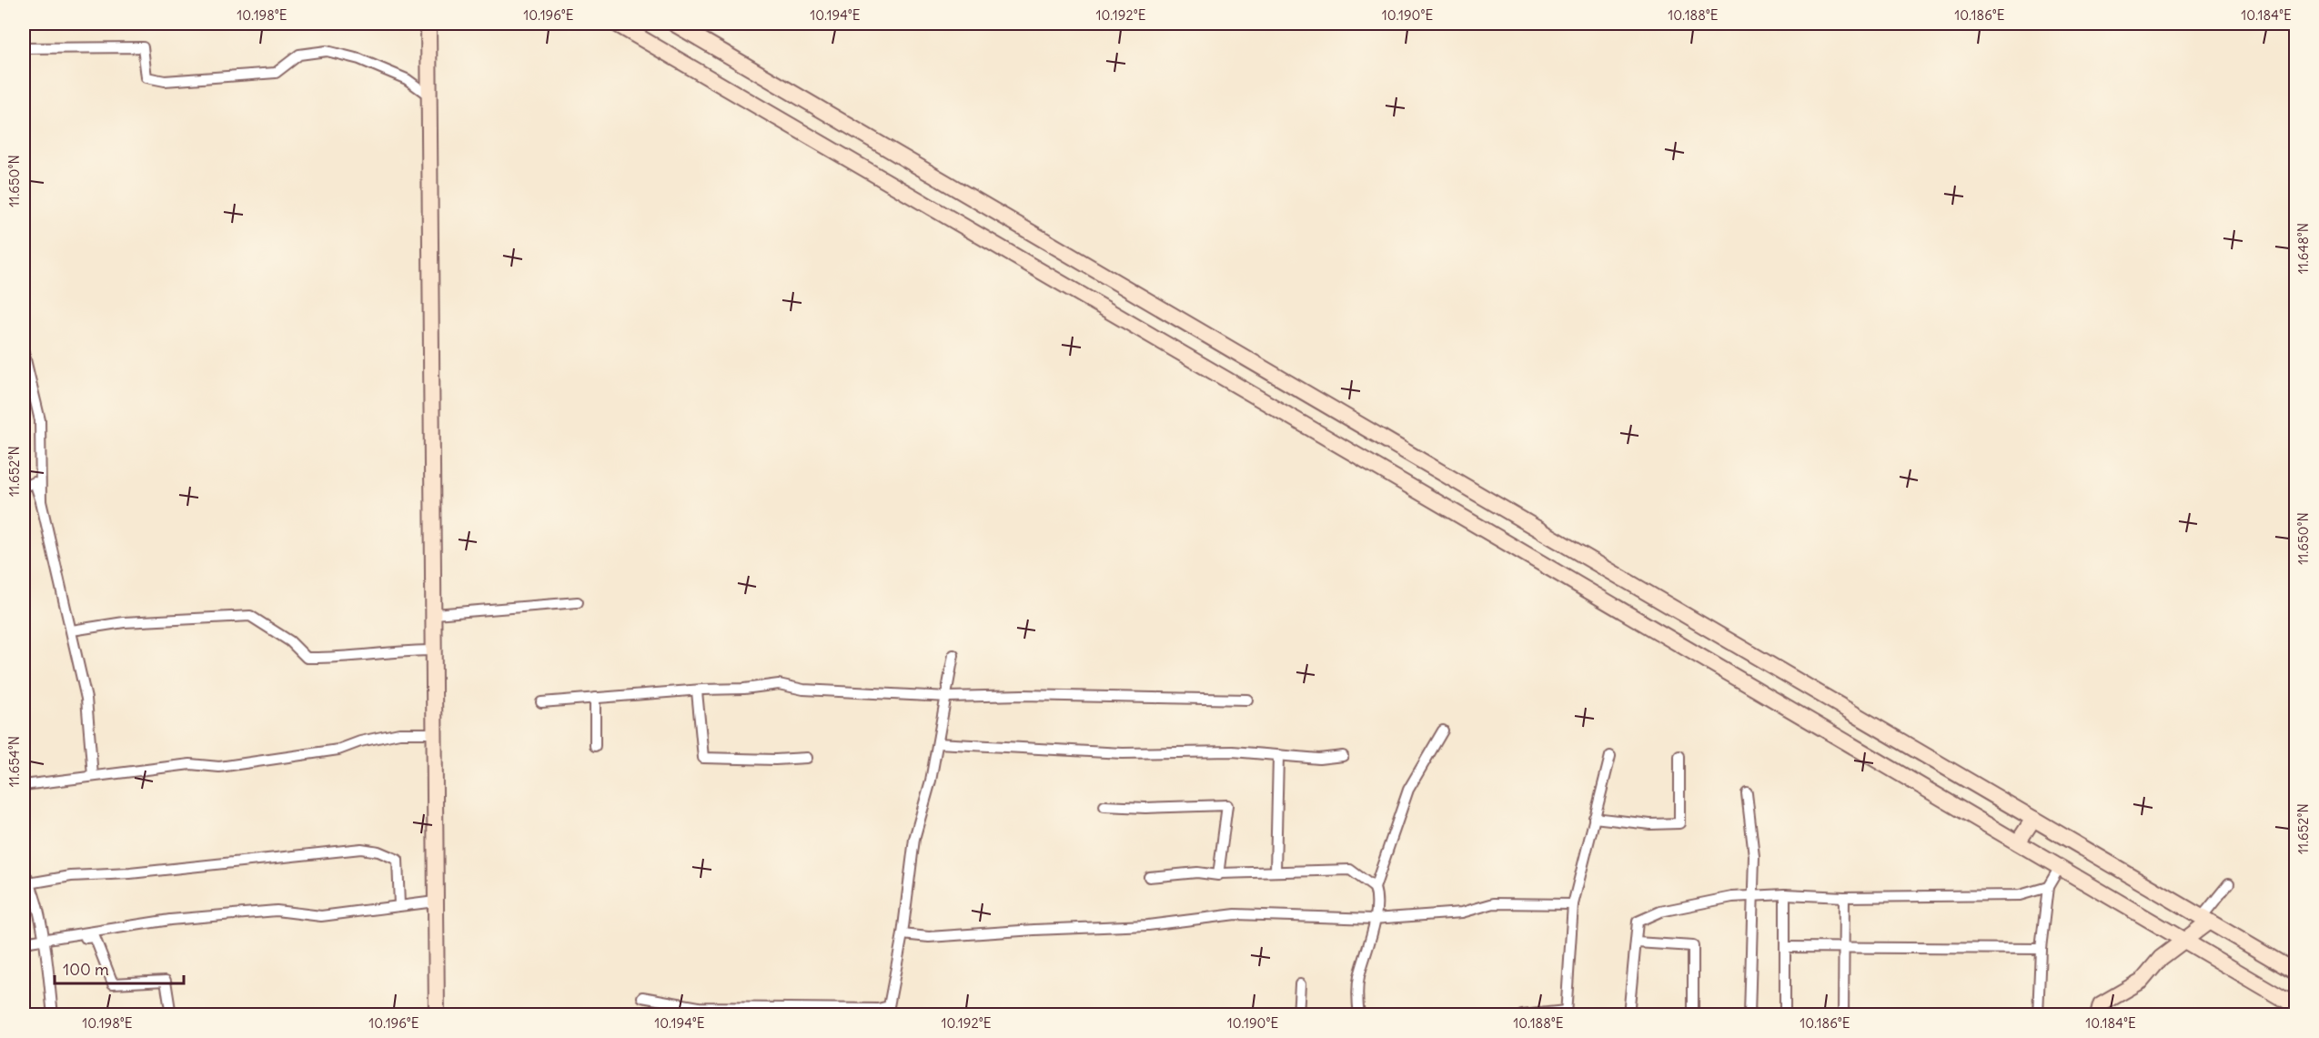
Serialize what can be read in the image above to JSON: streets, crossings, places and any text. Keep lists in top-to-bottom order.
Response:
{
  "scale_bar": "100 m",
  "coordinates": [
    "10.198°E",
    "10.196°E",
    "10.194°E",
    "10.192°E",
    "10.190°E",
    "10.188°E",
    "10.186°E",
    "10.184°E",
    "11.650°N",
    "11.648°N",
    "11.652°N",
    "11.654°N"
  ]
}
